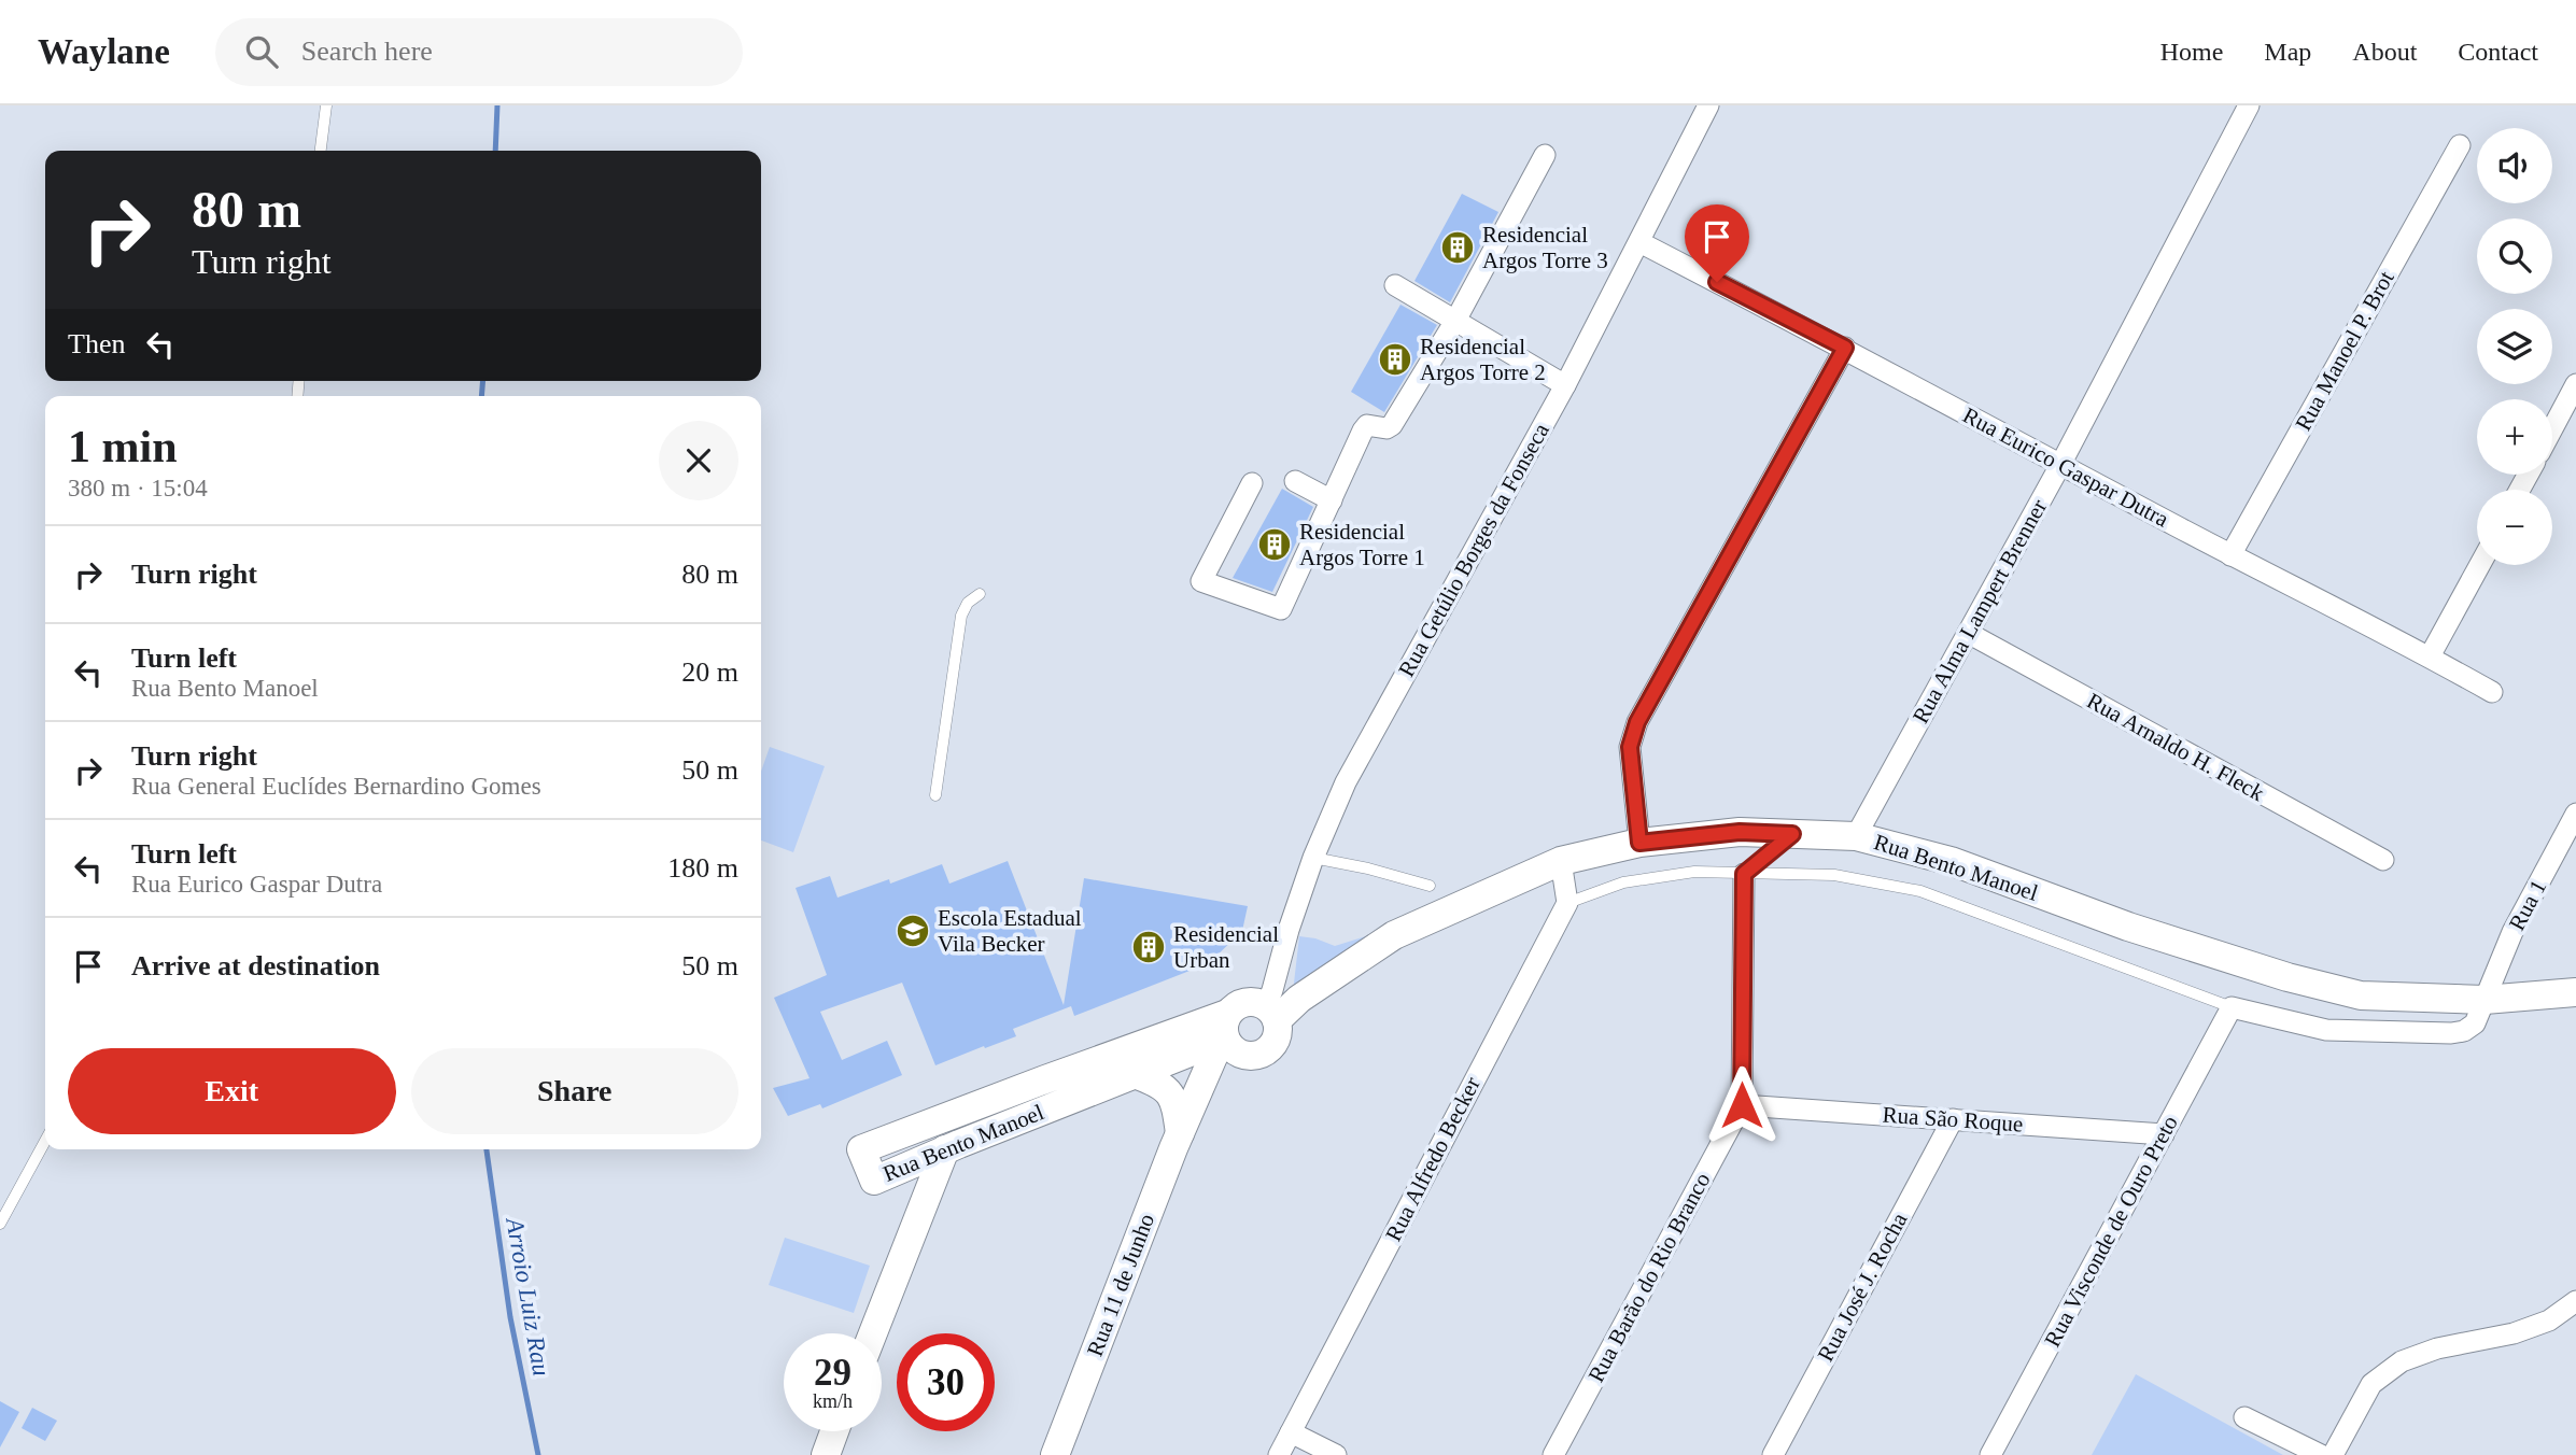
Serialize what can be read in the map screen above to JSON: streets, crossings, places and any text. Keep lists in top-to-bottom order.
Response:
{
  "streets": {
    "main road": ["Rua Bento Manoel", "Rua 11 de Junho"],
    "street": [
      "Rua Manoel P. Brot",
      "Rua Eurico Gaspar Dutra",
      "Rua Getúlio Borges da Fonseca",
      "Rua Alma Lampert Brenner",
      "Rua Arnaldo H. Fleck",
      "Rua 1",
      "Rua São Roque",
      "Rua Alfredo Becker",
      "Rua Visconde de Ouro Preto",
      "Rua Barão do Rio Branco",
      "Rua José J. Rocha"
    ]
  },
  "crossings": [
    ["Rua Manoel P. Brot", "Rua Eurico Gaspar Dutra"],
    ["Rua Eurico Gaspar Dutra", "Rua Getúlio Borges da Fonseca"],
    ["Rua Eurico Gaspar Dutra", "Rua Alma Lampert Brenner"],
    ["Rua Getúlio Borges da Fonseca", "Rua Bento Manoel"],
    ["Rua Getúlio Borges da Fonseca", "Rua 11 de Junho"],
    ["Rua Alma Lampert Brenner", "Rua Arnaldo H. Fleck"],
    ["Rua Alma Lampert Brenner", "Rua Bento Manoel"],
    ["Rua Bento Manoel", "Rua 1"],
    ["Rua Bento Manoel", "Rua 11 de Junho"],
    ["Rua 1", "Rua Visconde de Ouro Preto"],
    ["Rua São Roque", "Rua Visconde de Ouro Preto"],
    ["Rua São Roque", "Rua Barão do Rio Branco"],
    ["Rua São Roque", "Rua José J. Rocha"]
  ],
  "water": ["Arroio Luiz Rau"],
  "places": {
    "building": [
      "Residencial Argos Torre 3",
      "Residencial Argos Torre 2",
      "Residencial Argos Torre 1",
      "Residencial Urban"
    ],
    "school or university": ["Escola Estadual Vila Becker"]
  },
  "page": {
    "header": "Waylane",
    "search": "Search here",
    "nav": [
      "Home",
      "Map",
      "About",
      "Contact"
    ],
    "map_buttons": ["+", "−"],
    "turn": ["80 m", "Turn right"],
    "then": "Then",
    "heading": ["1 min", "380 m · 15:04"],
    "list": [
      {
        "name": "Turn right",
        "value": "80 m"
      },
      {
        "name": "Turn left",
        "note": "Rua Bento Manoel",
        "value": "20 m"
      },
      {
        "name": "Turn right",
        "note": "Rua General Euclídes Bernardino Gomes",
        "value": "50 m"
      },
      {
        "name": "Turn left",
        "note": "Rua Eurico Gaspar Dutra",
        "value": "180 m"
      },
      {
        "name": "Arrive at destination",
        "value": "50 m"
      }
    ],
    "buttons": ["Exit", "Share"],
    "speed": "29 km/h",
    "limit": "30"
  }
}
